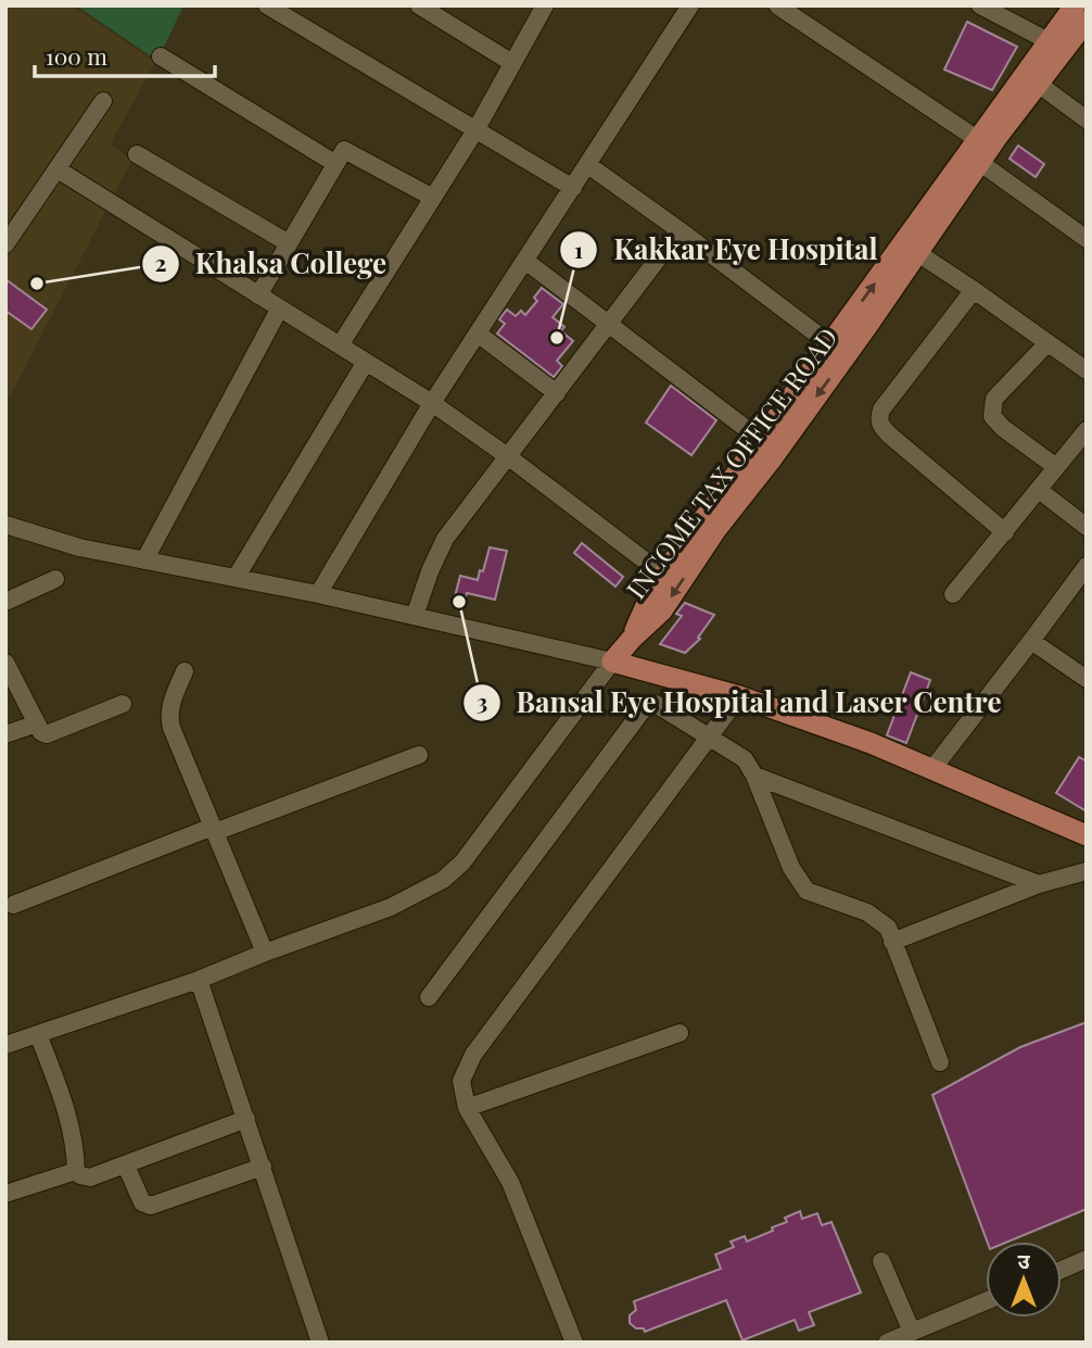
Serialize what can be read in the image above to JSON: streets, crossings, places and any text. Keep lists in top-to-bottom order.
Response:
{
  "streets": {
    "main road": ["INCOME TAX OFFICE ROAD"]
  },
  "places": ["Khalsa College", "Kakkar Eye Hospital", "Bansal Eye Hospital and Laser Centre"],
  "scale_bar": "100 m",
  "north": "top"
}
